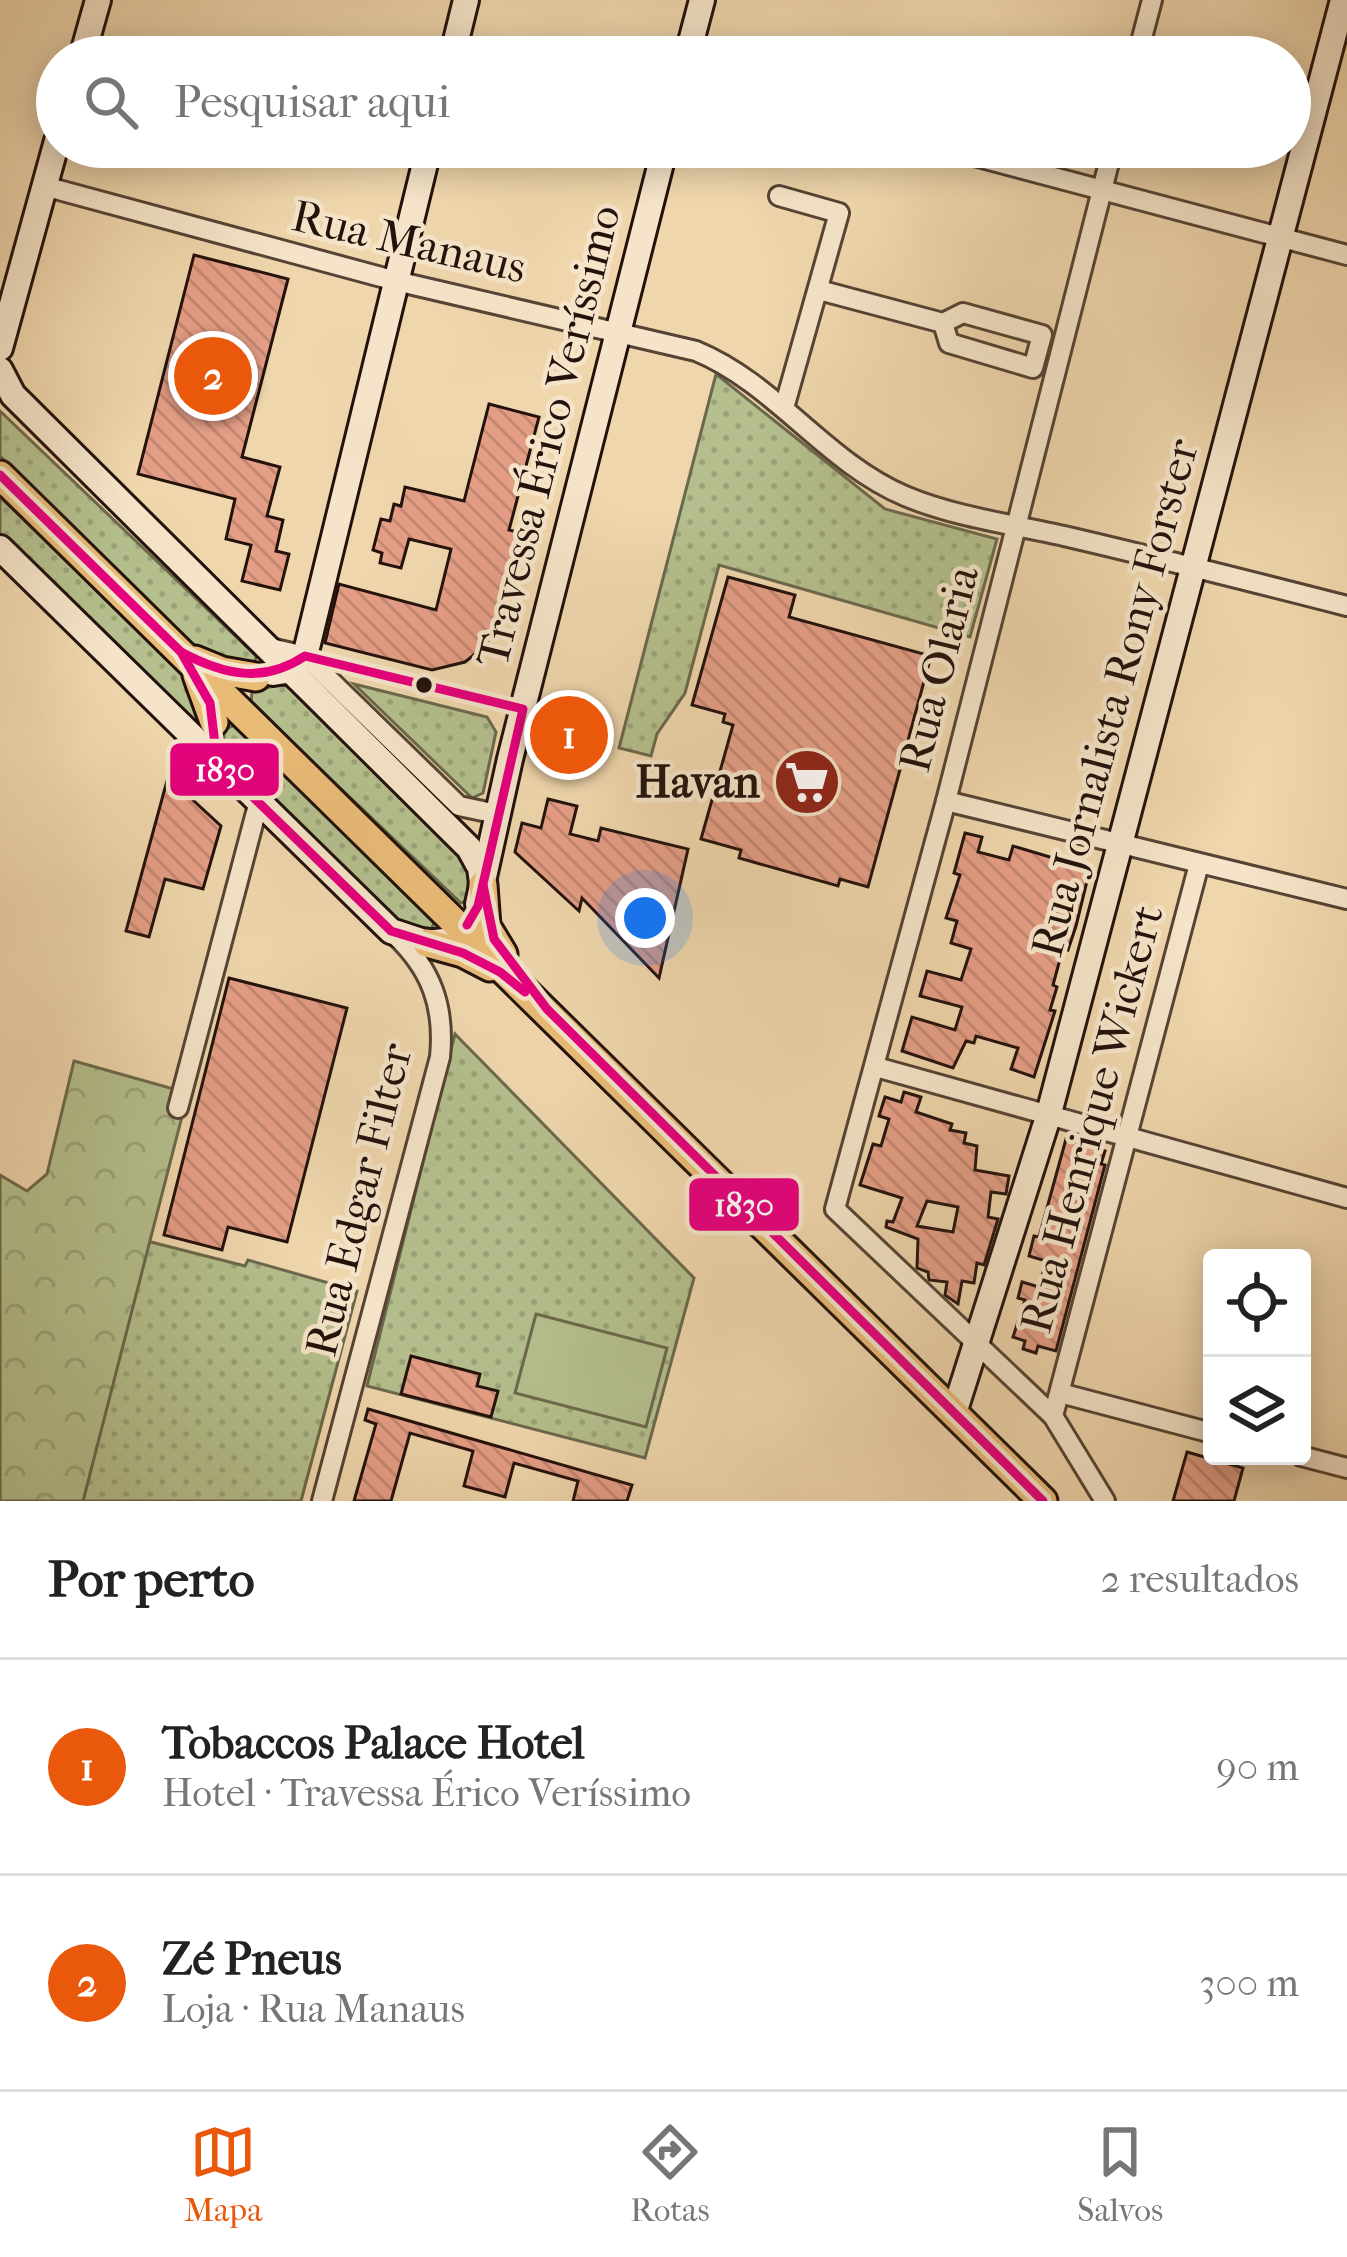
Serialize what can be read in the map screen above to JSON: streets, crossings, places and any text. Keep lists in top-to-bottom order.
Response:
{
  "streets": {
    "street": [
      "Rua Manaus",
      "Travessa Érico Veríssimo",
      "Rua Olaria",
      "Rua Jornalista Rony Forster",
      "Rua Henrique Wickert",
      "Rua Edgar Filter"
    ]
  },
  "crossings": [
    ["Rua Manaus", "Travessa Érico Veríssimo"],
    ["Rua Manaus", "Rua Olaria"],
    ["Rua Manaus", "Rua Jornalista Rony Forster"],
    ["Rua Olaria", "Rua Jornalista Rony Forster"]
  ],
  "places": {
    "supermarket": ["Havan"]
  },
  "lines": ["transit line 1830"],
  "page": {
    "search": "Pesquisar aqui",
    "pins": ["2", "1"],
    "heading": ["Por perto", "2 resultados"],
    "list": [
      {
        "mark": "1",
        "name": "Tobaccos Palace Hotel",
        "note": "Hotel · Travessa Érico Veríssimo",
        "value": "90 m"
      },
      {
        "mark": "2",
        "name": "Zé Pneus",
        "note": "Loja · Rua Manaus",
        "value": "300 m"
      }
    ],
    "nav": ["Mapa", "Rotas", "Salvos"]
  }
}
